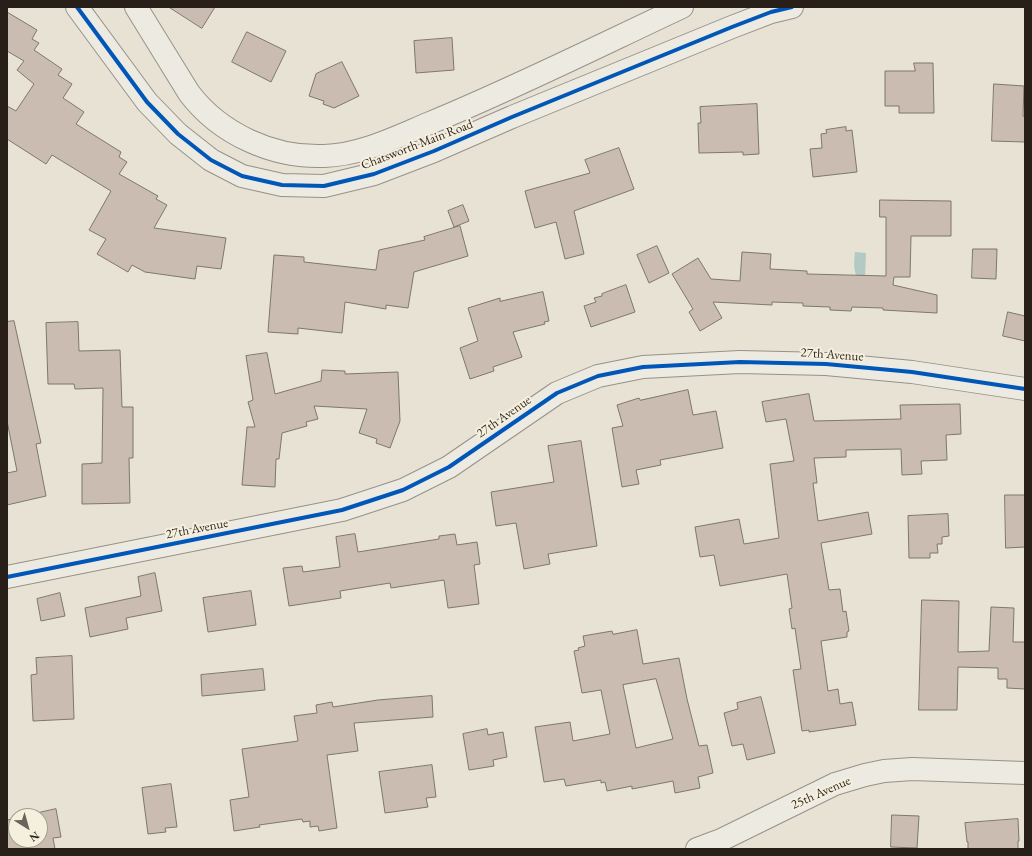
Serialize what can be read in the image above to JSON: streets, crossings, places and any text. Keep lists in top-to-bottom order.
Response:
{
  "streets": {
    "street": ["Chatsworth Main Road", "27th Avenue", "25th Avenue"]
  },
  "north": "bottom right"
}
